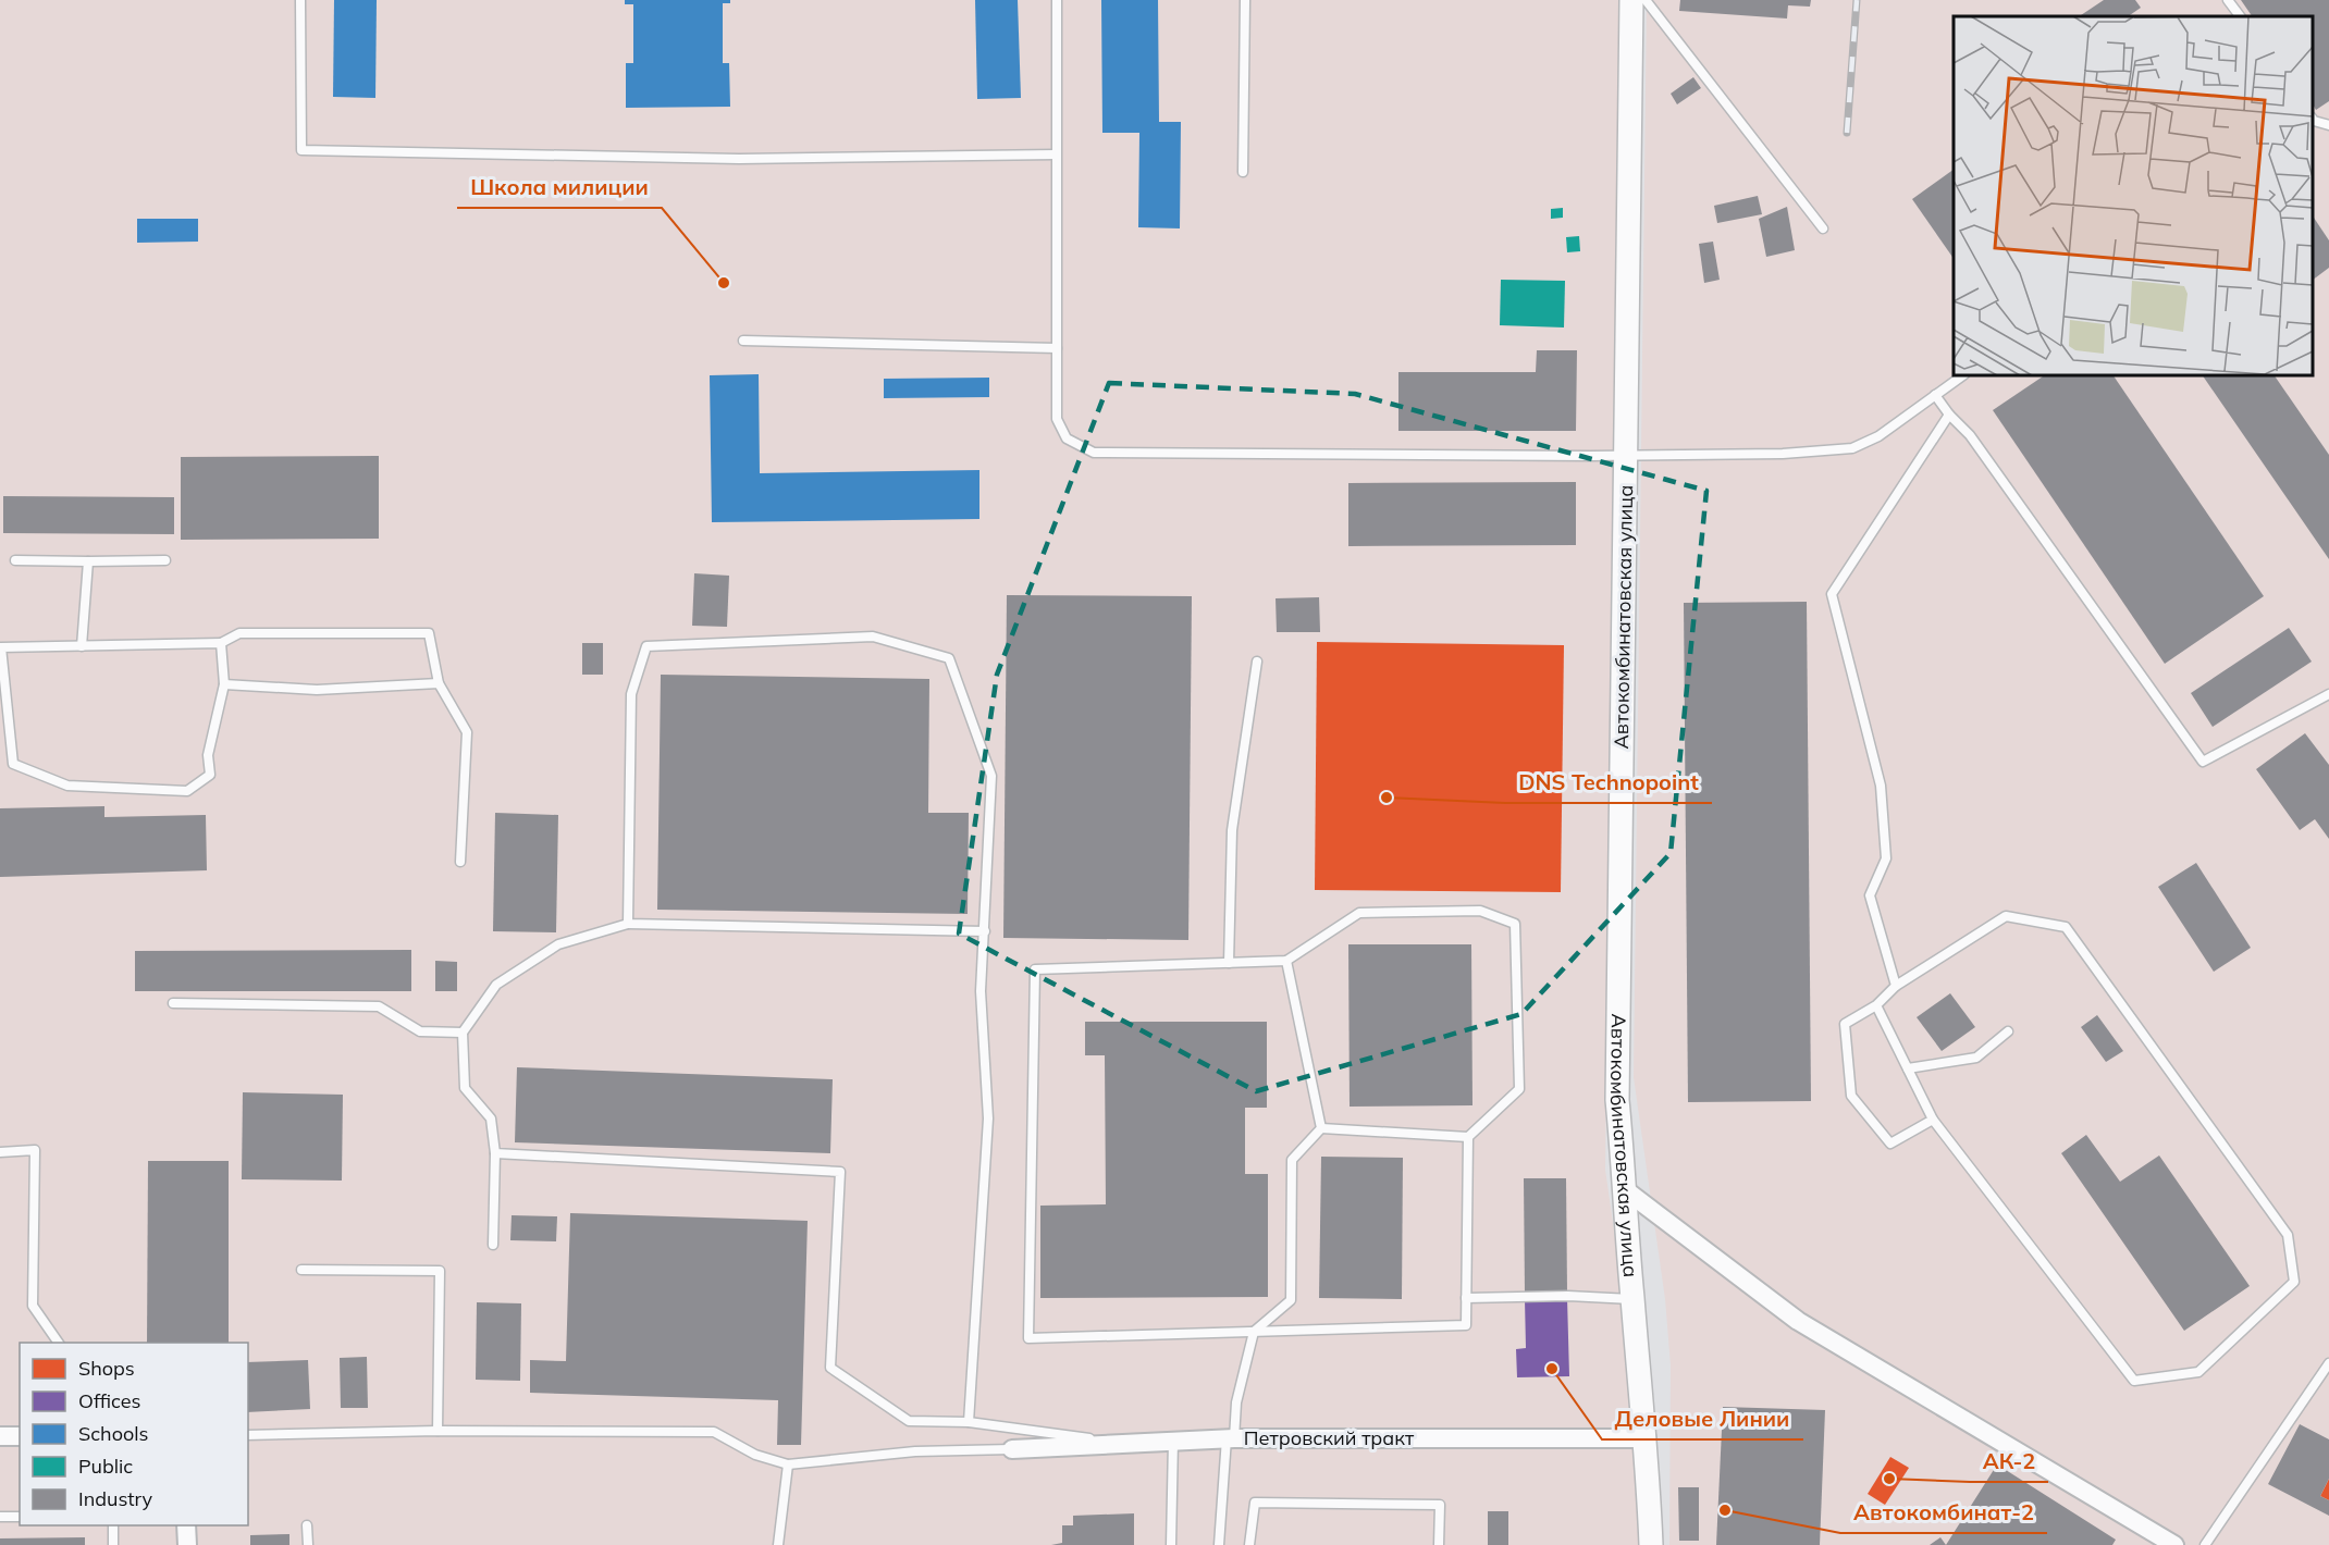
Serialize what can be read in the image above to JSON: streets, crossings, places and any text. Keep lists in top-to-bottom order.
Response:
{
  "streets": {
    "street": ["Автокомбинатовская улица", "Петровский тракт"]
  },
  "crossings": [
    ["Автокомбинатовская улица", "Петровский тракт"]
  ],
  "places": [
    "Школа милиции",
    "DNS Technopoint",
    "Деловые Линии",
    "АК-2",
    "Автокомбинат-2"
  ],
  "legend": [
    "Shops",
    "Offices",
    "Schools",
    "Public",
    "Industry"
  ]
}
